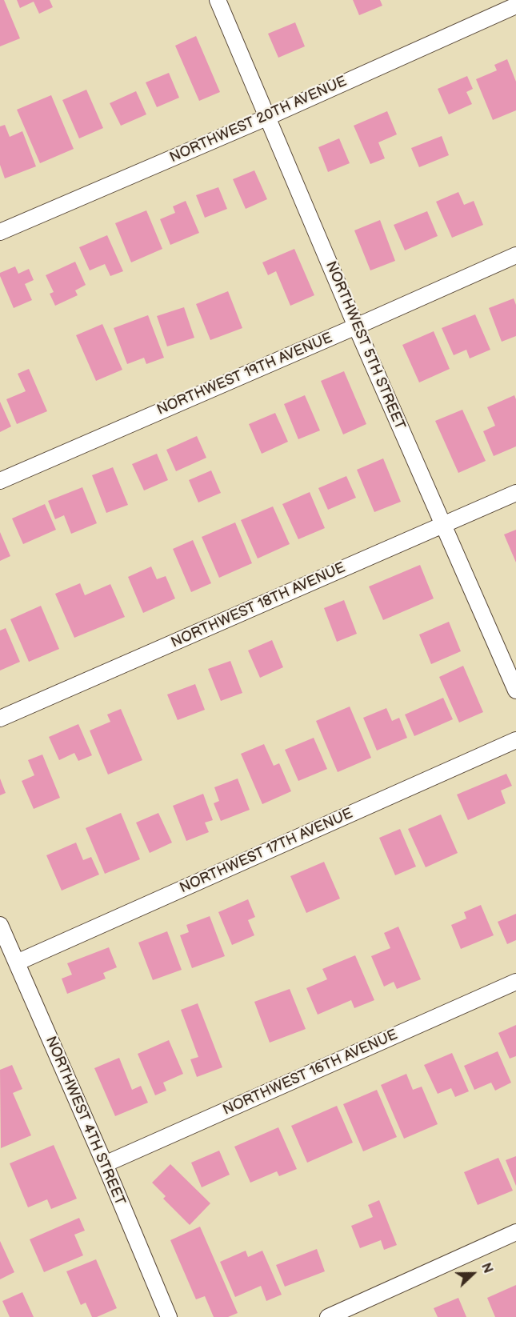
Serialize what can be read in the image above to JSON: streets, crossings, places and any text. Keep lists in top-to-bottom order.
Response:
{
  "streets": {
    "street": [
      "NORTHWEST 20TH AVENUE",
      "NORTHWEST 5TH STREET",
      "NORTHWEST 19TH AVENUE",
      "NORTHWEST 18TH AVENUE",
      "NORTHWEST 17TH AVENUE",
      "NORTHWEST 16TH AVENUE",
      "NORTHWEST 4TH STREET"
    ]
  },
  "crossings": [
    ["NORTHWEST 20TH AVENUE", "NORTHWEST 5TH STREET"],
    ["NORTHWEST 5TH STREET", "NORTHWEST 19TH AVENUE"],
    ["NORTHWEST 5TH STREET", "NORTHWEST 18TH AVENUE"],
    ["NORTHWEST 17TH AVENUE", "NORTHWEST 4TH STREET"],
    ["NORTHWEST 16TH AVENUE", "NORTHWEST 4TH STREET"]
  ],
  "north": "right"
}
